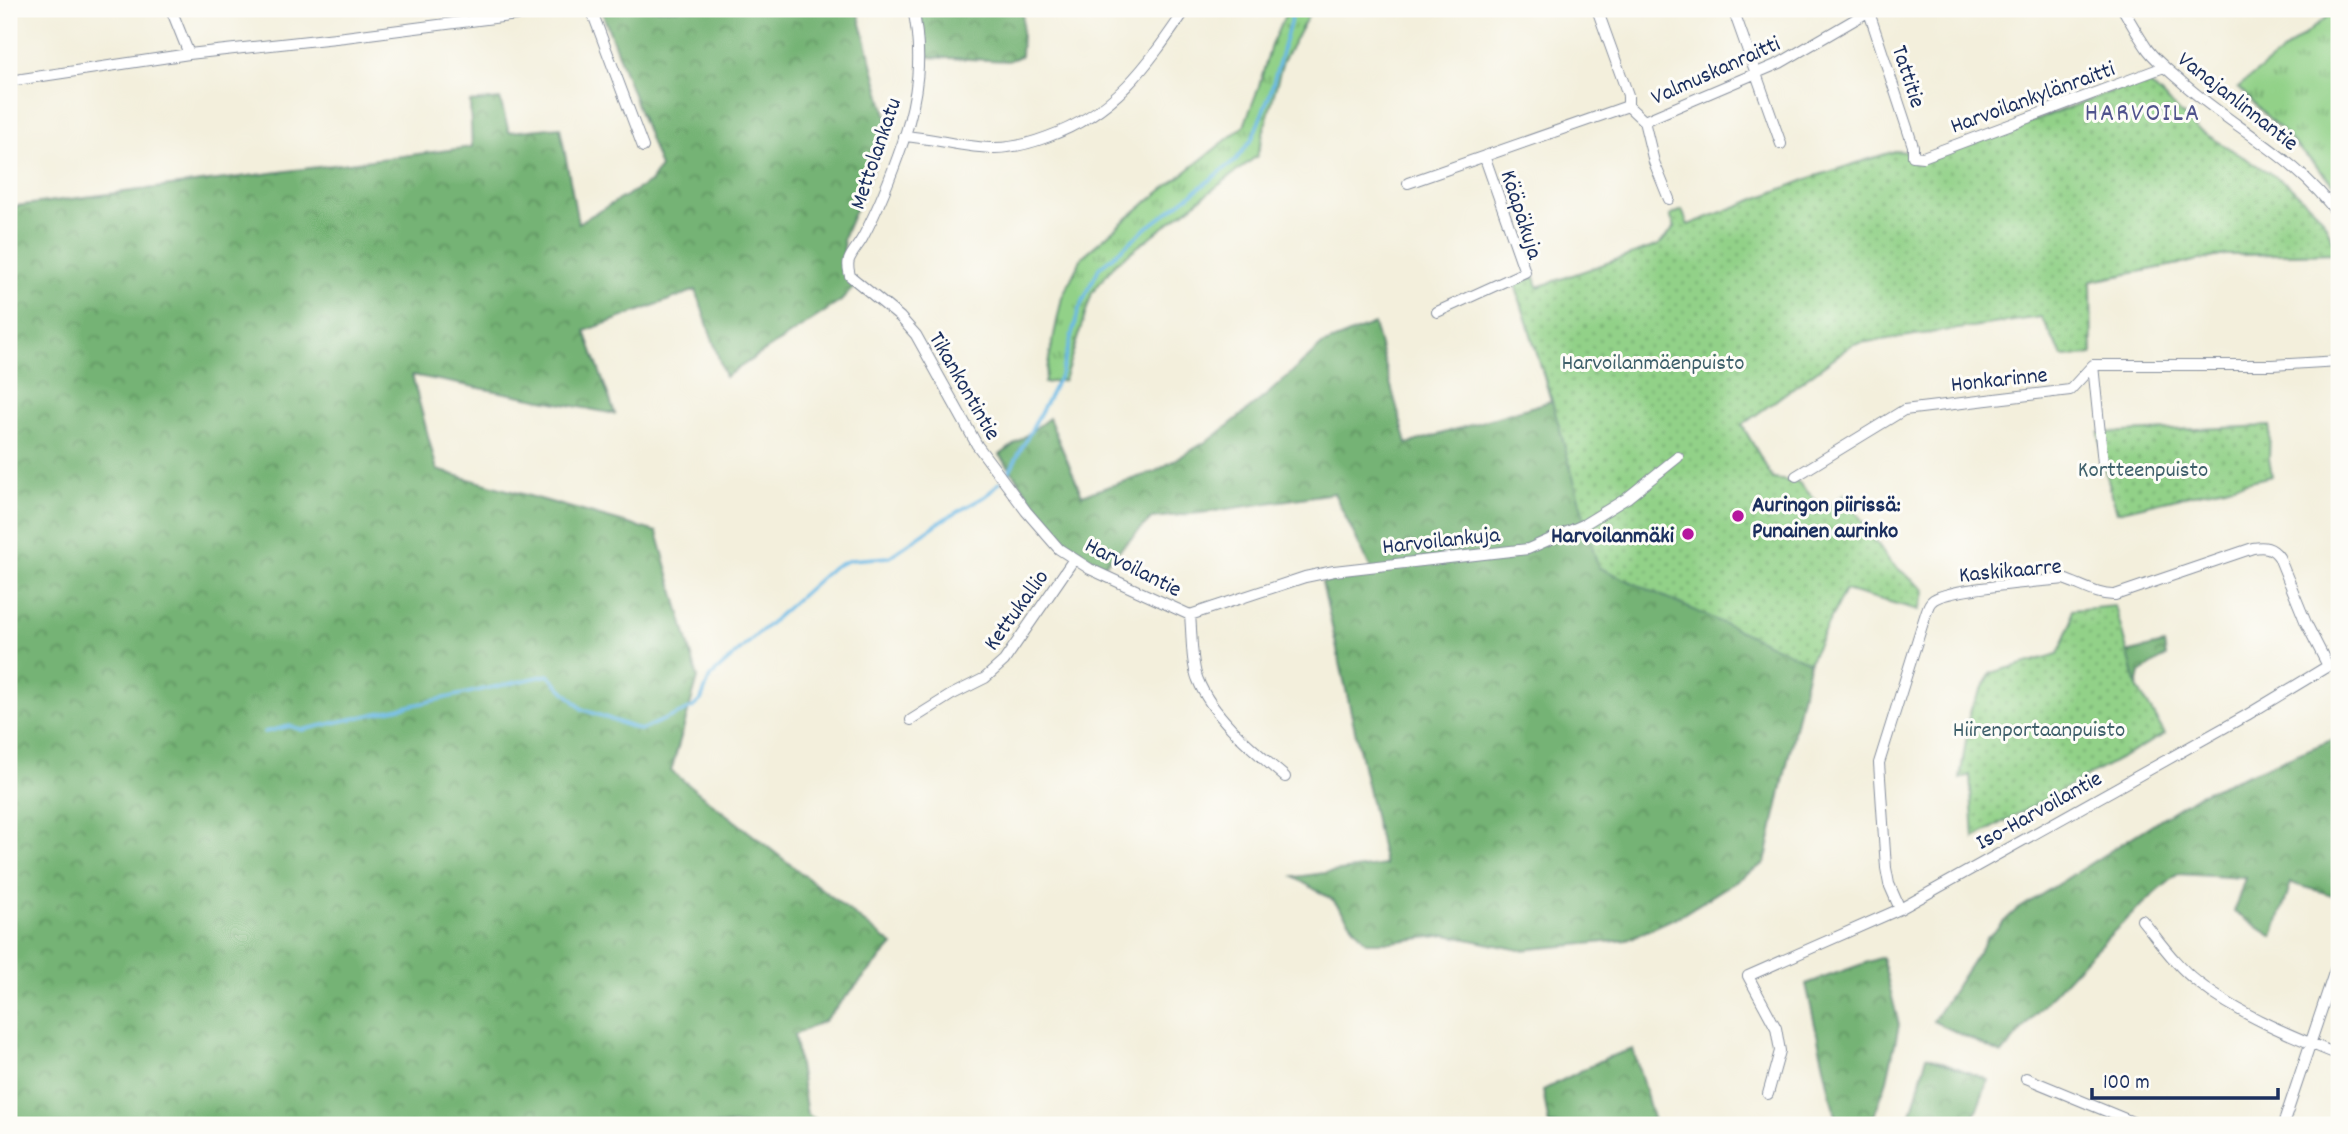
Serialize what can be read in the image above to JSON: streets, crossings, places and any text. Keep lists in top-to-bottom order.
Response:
{
  "streets": {
    "street": [
      "Valmuskanraitti",
      "Tattitie",
      "Harvoilankylänraitti",
      "Vanajanlinnantie",
      "Mettolankatu",
      "Kääpäkuja",
      "Honkarinne",
      "Tikankontintie",
      "Harvoilankuja",
      "Harvoilantie",
      "Kaskikaarre",
      "Kettukallio",
      "Iso-Harvoilantie"
    ]
  },
  "crossings": [
    ["Valmuskanraitti", "Tattitie"],
    ["Valmuskanraitti", "Kääpäkuja"],
    ["Tattitie", "Harvoilankylänraitti"],
    ["Harvoilankylänraitti", "Vanajanlinnantie"],
    ["Mettolankatu", "Tikankontintie"],
    ["Tikankontintie", "Harvoilantie"],
    ["Harvoilankuja", "Harvoilantie"],
    ["Harvoilantie", "Kettukallio"],
    ["Kaskikaarre", "Iso-Harvoilantie"]
  ],
  "districts": ["HARVOILA"],
  "parks": ["Harvoilanmäenpuisto", "Kortteenpuisto", "Hiirenportaanpuisto"],
  "places": ["Auringon piirissä: Punainen aurinko", "Harvoilanmäki"],
  "scale_bar": "100 m"
}
